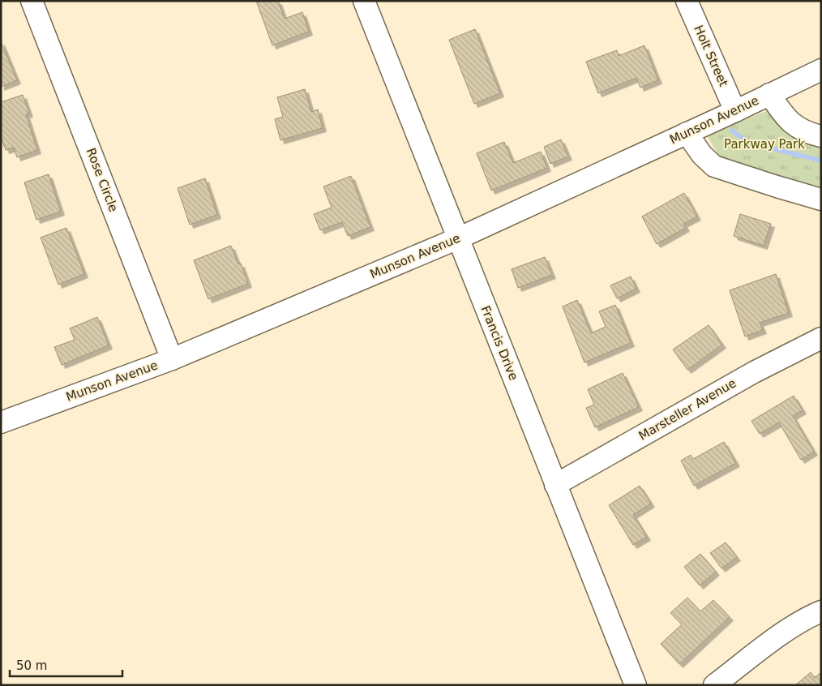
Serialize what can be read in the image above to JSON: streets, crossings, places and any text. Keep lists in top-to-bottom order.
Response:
{
  "streets": {
    "street": [
      "Holt Street",
      "Munson Avenue",
      "Rose Circle",
      "Francis Drive",
      "Marsteller Avenue"
    ]
  },
  "crossings": [
    ["Holt Street", "Munson Avenue"],
    ["Munson Avenue", "Rose Circle"],
    ["Munson Avenue", "Francis Drive"],
    ["Francis Drive", "Marsteller Avenue"]
  ],
  "parks": ["Parkway Park"],
  "scale_bar": "50 m"
}
